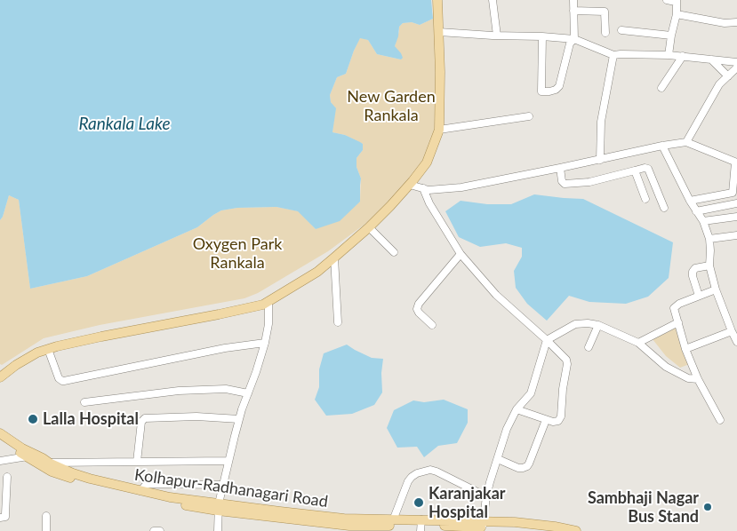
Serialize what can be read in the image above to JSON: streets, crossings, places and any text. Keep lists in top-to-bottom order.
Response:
{
  "streets": {
    "main road": ["Kolhapur-Radhanagari Road"]
  },
  "water": ["Rankala Lake"],
  "parks": ["New Garden Rankala", "Oxygen Park Rankala"],
  "places": ["Lalla Hospital", "Karanjakar Hospital", "Sambhaji Nagar Bus Stand"]
}
